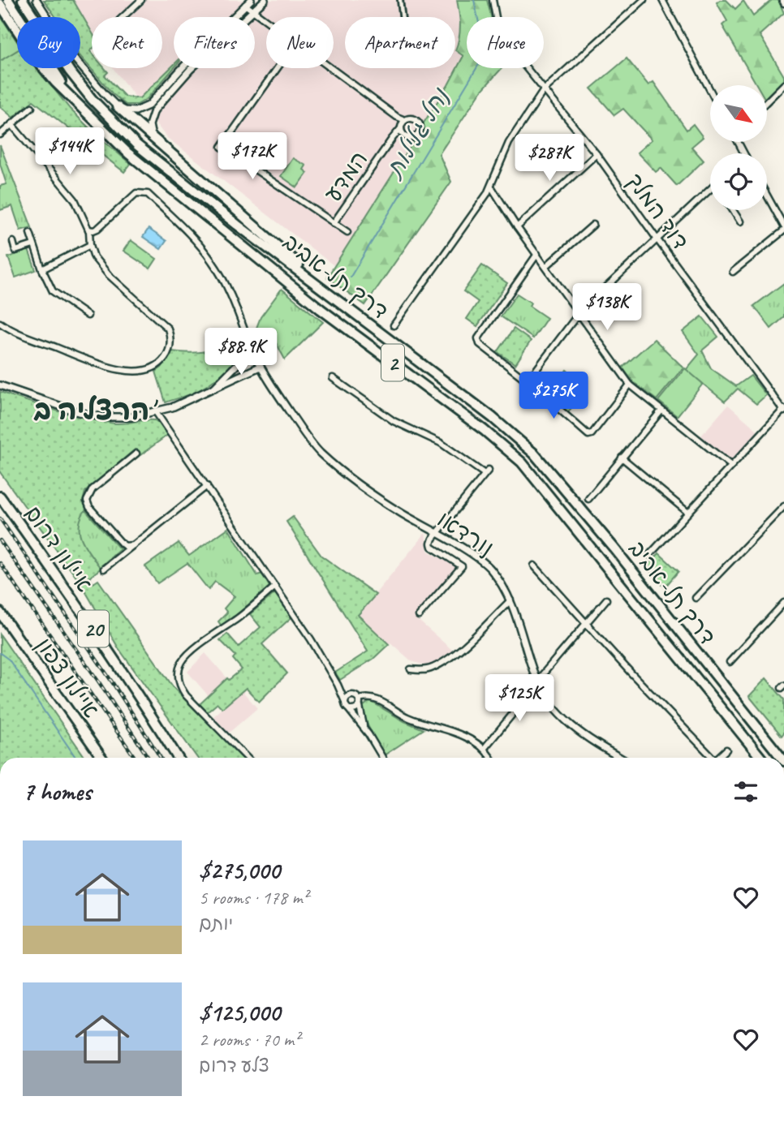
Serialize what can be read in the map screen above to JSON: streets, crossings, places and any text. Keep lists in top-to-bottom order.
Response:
{
  "streets": {
    "highway": [
      "דרך תל-אביב",
      "2",
      "איילון דרום",
      "20",
      "איילון צפון"
    ],
    "street": ["המדע", "דוד המלך", "נורדאו"]
  },
  "crossings": [
    ["דרך תל-אביב", "2"]
  ],
  "districts": ["הרצליה ב'"],
  "water": ["נחל גלילות"],
  "north": "bottom right",
  "page": {
    "chip": [
      "Buy",
      "Rent",
      "Filters",
      "New",
      "Apartment",
      "House"
    ],
    "price": [
      "$144K",
      "$172K",
      "$287K",
      "$138K",
      "$88.9K",
      "$275K",
      "$125K"
    ],
    "heading": "7 homes",
    "list": [
      {
        "name": "$275,000",
        "note": "5 rooms · 178 m² · יותם"
      },
      {
        "name": "$125,000",
        "note": "2 rooms · 70 m² · צלע דרום"
      }
    ]
  }
}
